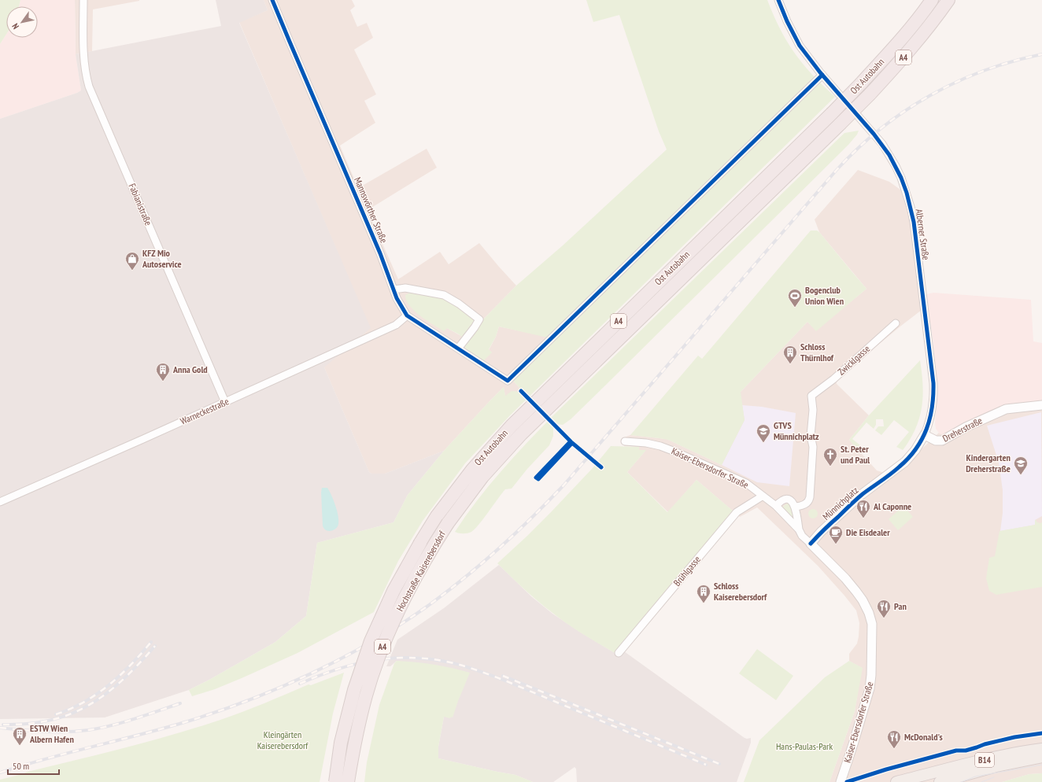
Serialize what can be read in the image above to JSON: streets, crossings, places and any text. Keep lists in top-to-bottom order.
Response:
{
  "streets": {
    "highway": ["A4", "Ost Autobahn", "Hochstraße Kaiserebersdorf"],
    "main road": ["B14"],
    "street": [
      "Fabianistraße",
      "Mannswörther Straße",
      "Alberner Straße",
      "Zwicklgasse",
      "Warneckestraße",
      "Dreherstraße",
      "Kaiser-Ebersdorfer Straße",
      "Münnichplatz",
      "Brühlgasse"
    ]
  },
  "crossings": [
    ["Ost Autobahn", "Hochstraße Kaiserebersdorf"],
    ["Fabianistraße", "Warneckestraße"],
    ["Mannswörther Straße", "Alberner Straße"],
    ["Mannswörther Straße", "Warneckestraße"],
    ["Alberner Straße", "Dreherstraße"],
    ["Alberner Straße", "Münnichplatz"],
    ["Dreherstraße", "Münnichplatz"],
    ["Kaiser-Ebersdorfer Straße", "Münnichplatz"],
    ["Kaiser-Ebersdorfer Straße", "Brühlgasse"]
  ],
  "parks": ["Kleingärten Kaiserebersdorf", "Hans-Paulas-Park"],
  "places": {
    "shop": ["KFZ Mio Autoservice"],
    "sports": ["Bogenclub Union Wien"],
    "building": [
      "Schloss Thürnlhof",
      "Anna Gold",
      "Schloss Kaiserebersdorf",
      "ESTW Wien Albern Hafen"
    ],
    "school or university": ["GTVS Münnichplatz", "Kindergarten Dreherstraße"],
    "church": ["St. Peter und Paul"],
    "restaurant": ["Al Caponne", "Pan", "McDonald's"],
    "cafe": ["Die Eisdealer"]
  },
  "scale_bar": "50 m",
  "north": "bottom left"
}
